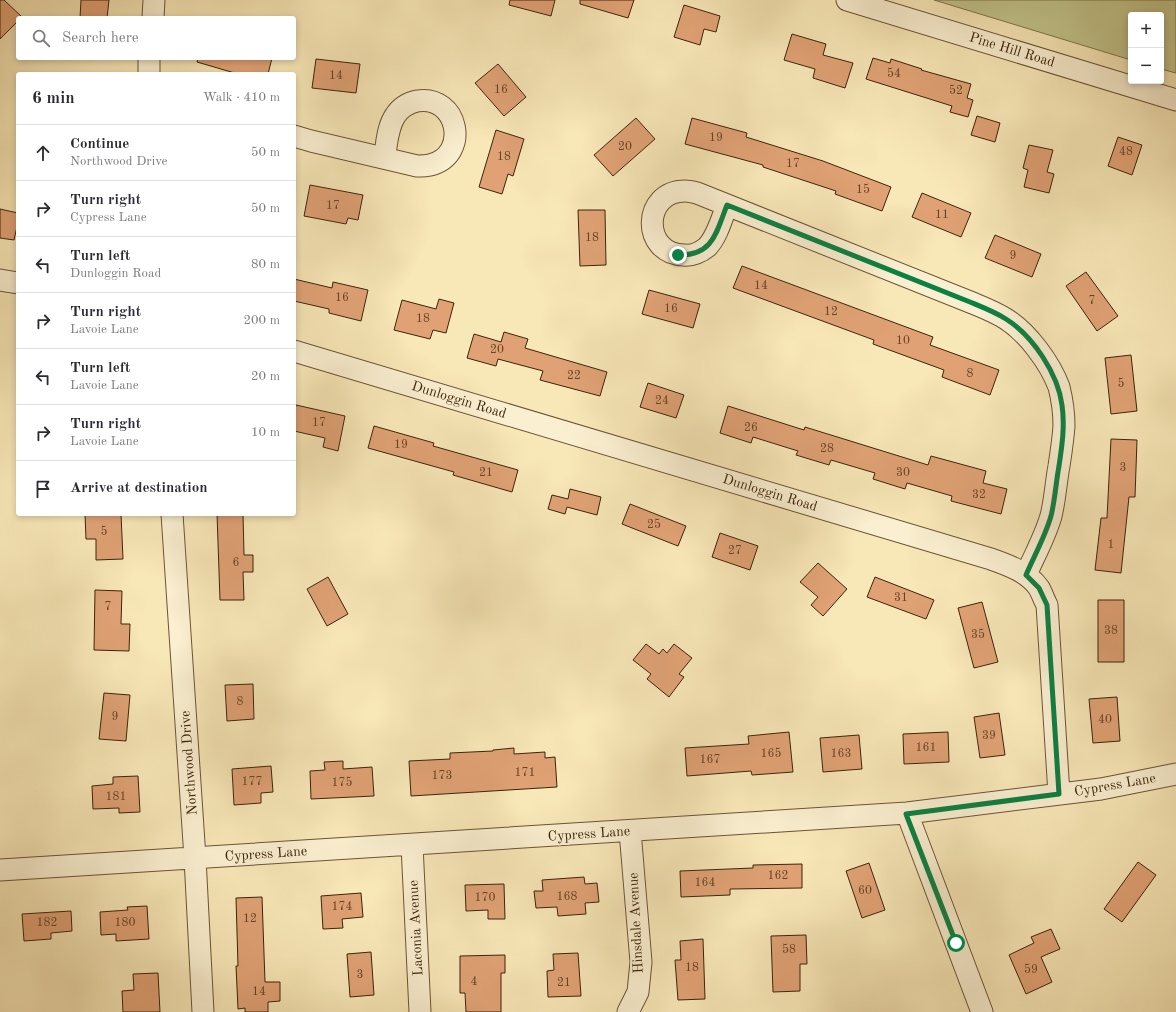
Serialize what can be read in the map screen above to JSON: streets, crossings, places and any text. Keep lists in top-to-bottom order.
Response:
{
  "streets": {
    "street": [
      "Pine Hill Road",
      "Dunloggin Road",
      "Northwood Drive",
      "Cypress Lane",
      "Hinsdale Avenue",
      "Laconia Avenue"
    ]
  },
  "crossings": [
    ["Dunloggin Road", "Cypress Lane"],
    ["Northwood Drive", "Cypress Lane"],
    ["Cypress Lane", "Hinsdale Avenue"],
    ["Cypress Lane", "Laconia Avenue"]
  ],
  "house_numbers": [
    "54",
    "14",
    "16",
    "52",
    "19",
    "20",
    "48",
    "18",
    "17",
    "15",
    "17",
    "11",
    "18",
    "9",
    "14",
    "16",
    "7",
    "16",
    "12",
    "18",
    "10",
    "20",
    "8",
    "22",
    "5",
    "24",
    "17",
    "26",
    "19",
    "28",
    "3",
    "21",
    "30",
    "32",
    "25",
    "5",
    "1",
    "27",
    "6",
    "31",
    "7",
    "38",
    "35",
    "8",
    "9",
    "40",
    "39",
    "161",
    "165",
    "163",
    "167",
    "171",
    "173",
    "177",
    "175",
    "181",
    "162",
    "164",
    "60",
    "168",
    "170",
    "174",
    "12",
    "182",
    "180",
    "58",
    "18",
    "59",
    "3",
    "4",
    "21",
    "14"
  ],
  "page": {
    "map_buttons": ["+", "−"],
    "search": "Search here",
    "heading": ["6 min", "Walk · 410 m"],
    "list": [
      ["Continue", "Northwood Drive", "50 m"],
      ["Turn right", "Cypress Lane", "50 m"],
      ["Turn left", "Dunloggin Road", "80 m"],
      ["Turn right", "Lavoie Lane", "200 m"],
      ["Turn left", "Lavoie Lane", "20 m"],
      ["Turn right", "Lavoie Lane", "10 m"],
      "Arrive at destination"
    ]
  }
}
